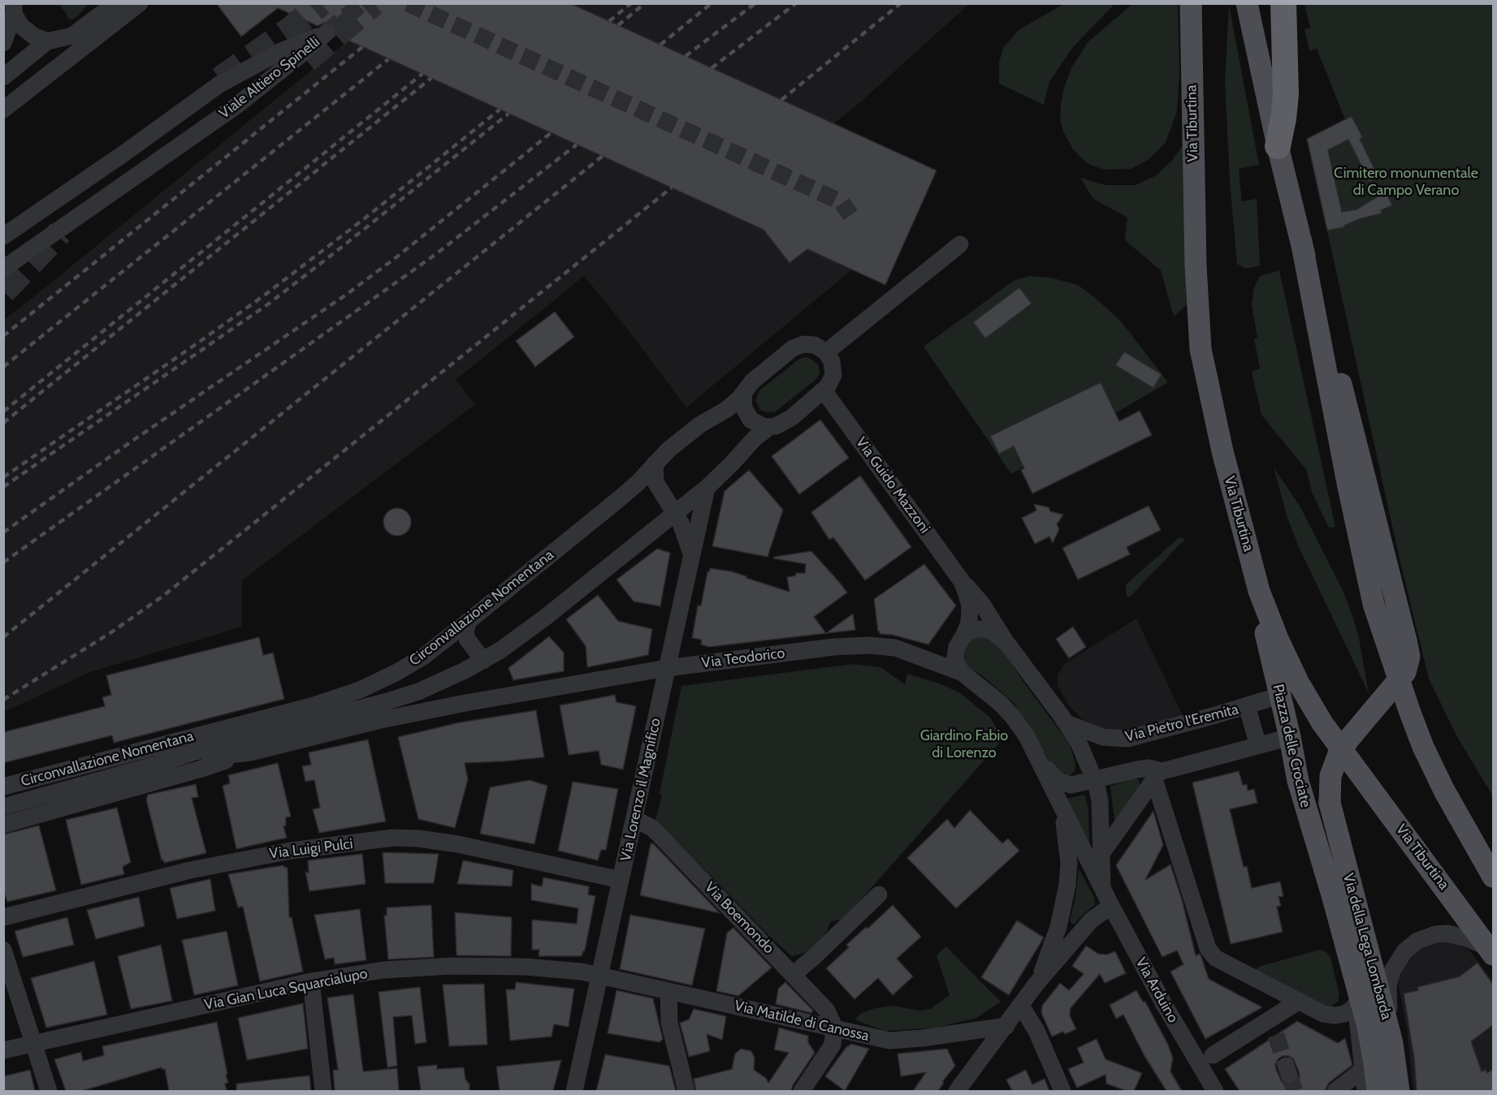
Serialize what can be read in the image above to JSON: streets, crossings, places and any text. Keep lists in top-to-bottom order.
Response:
{
  "streets": {
    "main road": ["Via Tiburtina", "Piazza delle Crociate", "Via della Lega Lombarda"],
    "street": [
      "Viale Altiero Spinelli",
      "Via Guido Mazzoni",
      "Circonvallazione Nomentana",
      "Via Teodorico",
      "Via Pietro l'Eremita",
      "Via Lorenzo il Magnifico",
      "Via Luigi Pulci",
      "Via Boemondo",
      "Via Gian Luca Squarcialupo",
      "Via Arduino",
      "Via Matilde di Canossa"
    ]
  },
  "crossings": [
    ["Via Tiburtina", "Piazza delle Crociate"],
    ["Via Guido Mazzoni", "Circonvallazione Nomentana"],
    ["Via Guido Mazzoni", "Via Teodorico"],
    ["Circonvallazione Nomentana", "Via Teodorico"],
    ["Circonvallazione Nomentana", "Via Lorenzo il Magnifico"],
    ["Via Teodorico", "Via Lorenzo il Magnifico"],
    ["Piazza delle Crociate", "Via della Lega Lombarda"],
    ["Via Lorenzo il Magnifico", "Via Luigi Pulci"],
    ["Via Lorenzo il Magnifico", "Via Boemondo"],
    ["Via Lorenzo il Magnifico", "Via Gian Luca Squarcialupo"],
    ["Via Lorenzo il Magnifico", "Via Matilde di Canossa"],
    ["Via Boemondo", "Via Matilde di Canossa"],
    ["Via Gian Luca Squarcialupo", "Via Matilde di Canossa"]
  ],
  "parks": ["Cimitero monumentale di Campo Verano", "Giardino Fabio di Lorenzo"]
}
